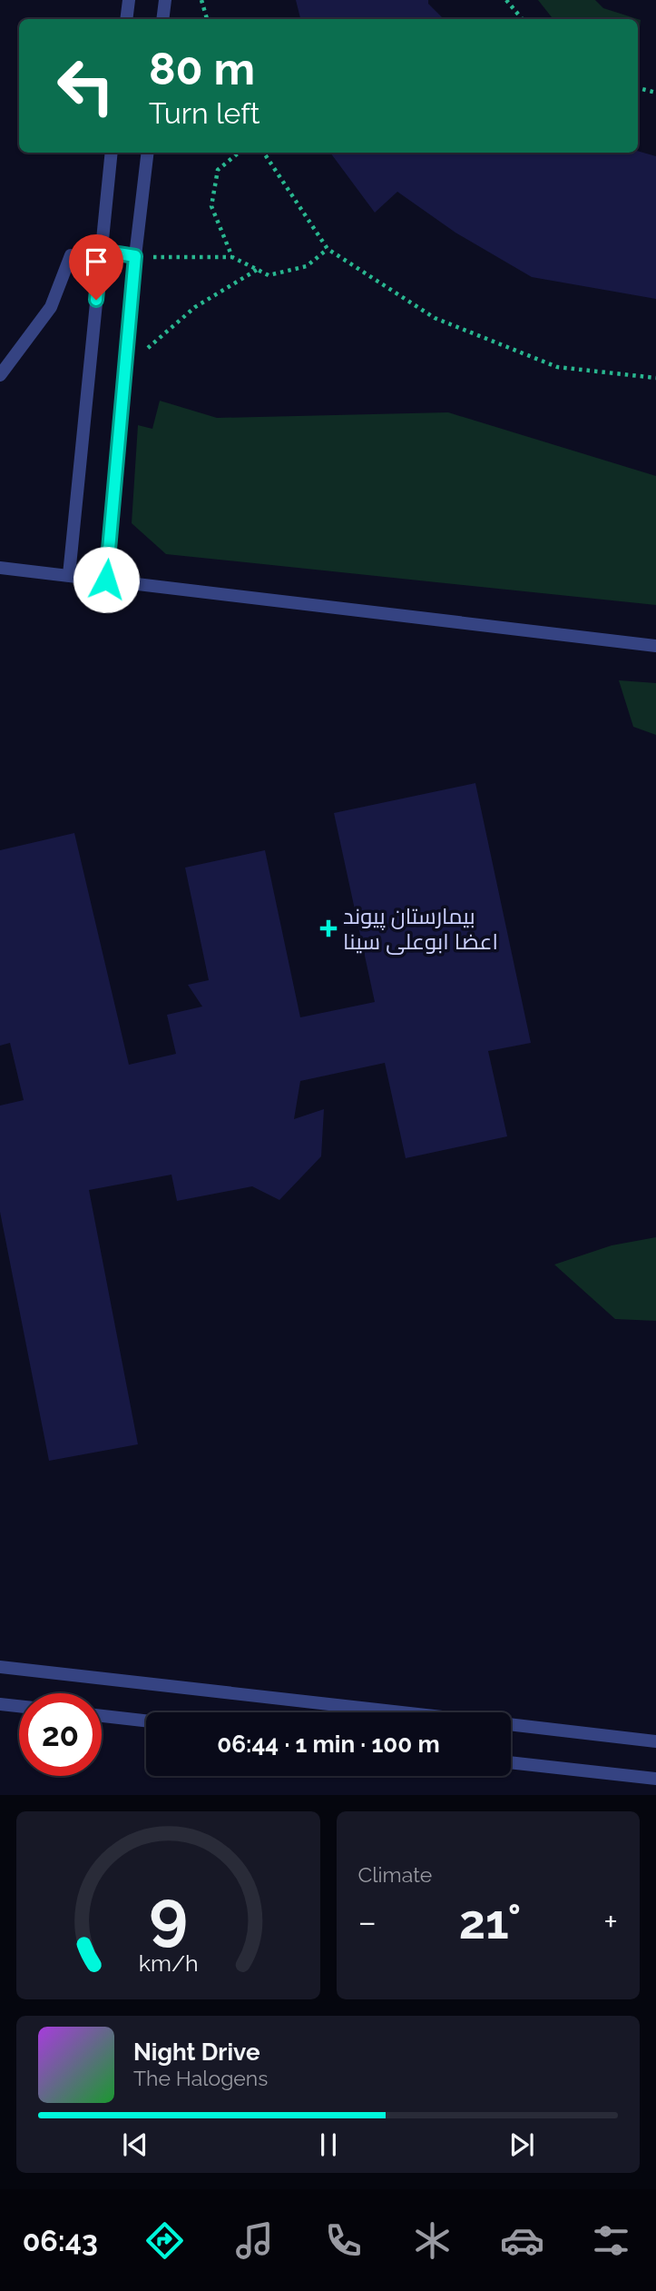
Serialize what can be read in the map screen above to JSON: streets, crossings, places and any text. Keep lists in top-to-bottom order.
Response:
{
  "places": {
    "health": ["بیمارستان پیوند اعضا ابوعلی سینا"]
  },
  "page": {
    "turn": ["80 m", "Turn left"],
    "limit": "20",
    "trip": "06:44 · 1 min · 100 m",
    "tile": "Climate",
    "heat": ["−", "21°", "+"],
    "song": ["Night Drive", "The Halogens"],
    "tabs": "06:43",
    "gauge": ["9", "km/h"]
  }
}
